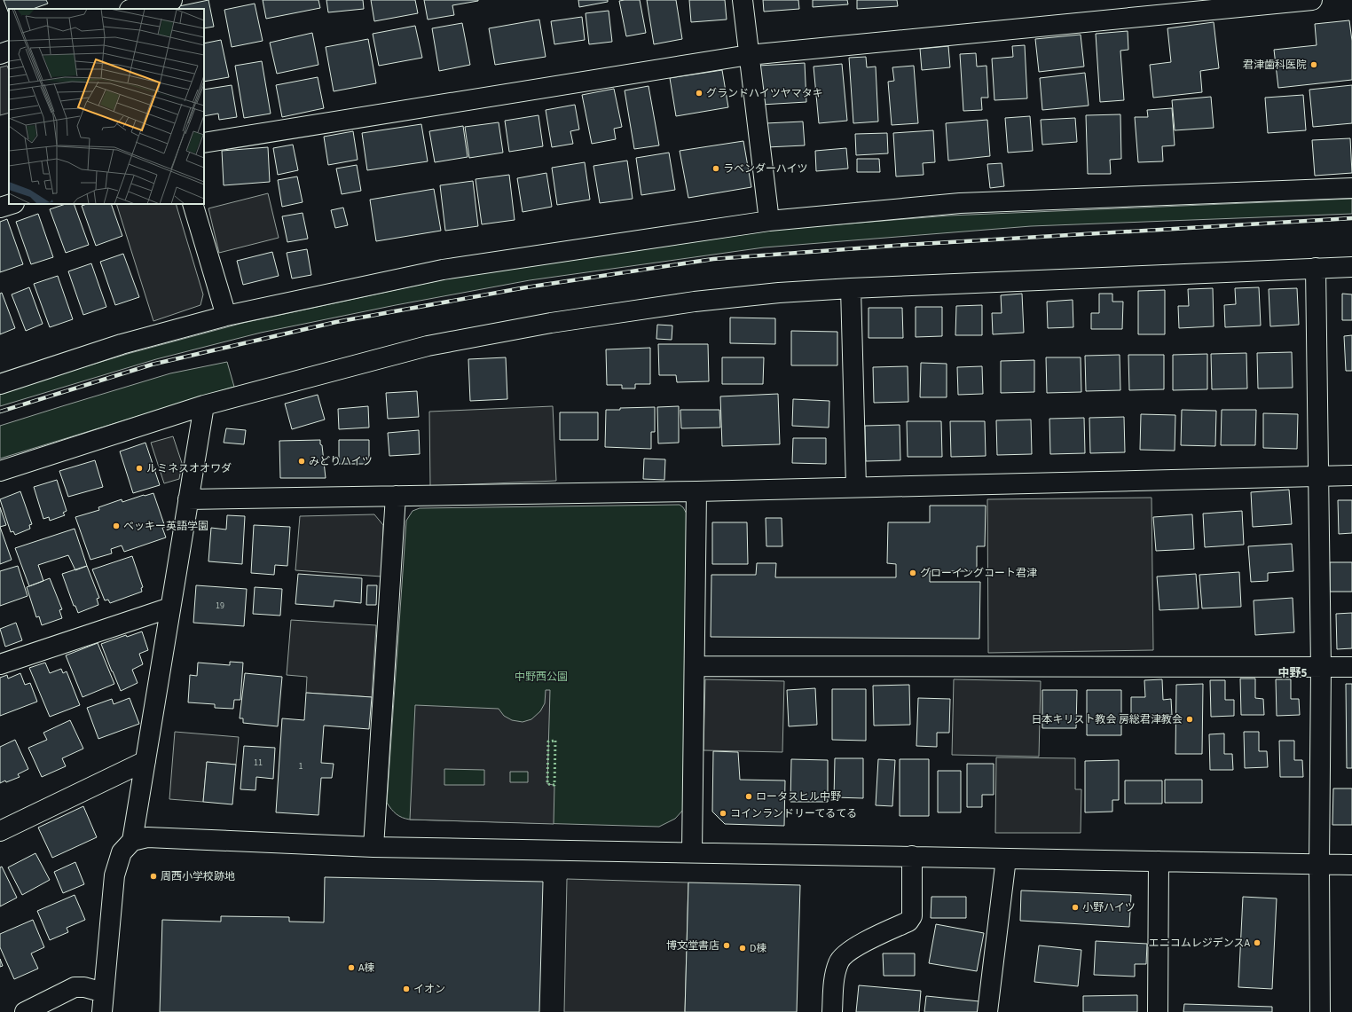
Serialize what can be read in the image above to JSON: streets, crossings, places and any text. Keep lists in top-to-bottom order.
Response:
{
  "districts": ["中野5"],
  "parks": ["中野西公園"],
  "places": [
    "君津歯科医院",
    "グランドハイツヤマタキ",
    "ラベンダーハイツ",
    "みどりハイツ",
    "ルミネスオオワダ",
    "ベッキー英語学園",
    "グローイングコート君津",
    "日本キリスト教会 房総君津教会",
    "ロータスヒル中野",
    "コインランドリーてるてる",
    "周西小学校跡地",
    "小野ハイツ",
    "エニコムレジデンスA",
    "博文堂書店",
    "D棟",
    "A棟",
    "イオン"
  ],
  "house_numbers": ["19", "11", "1"]
}
